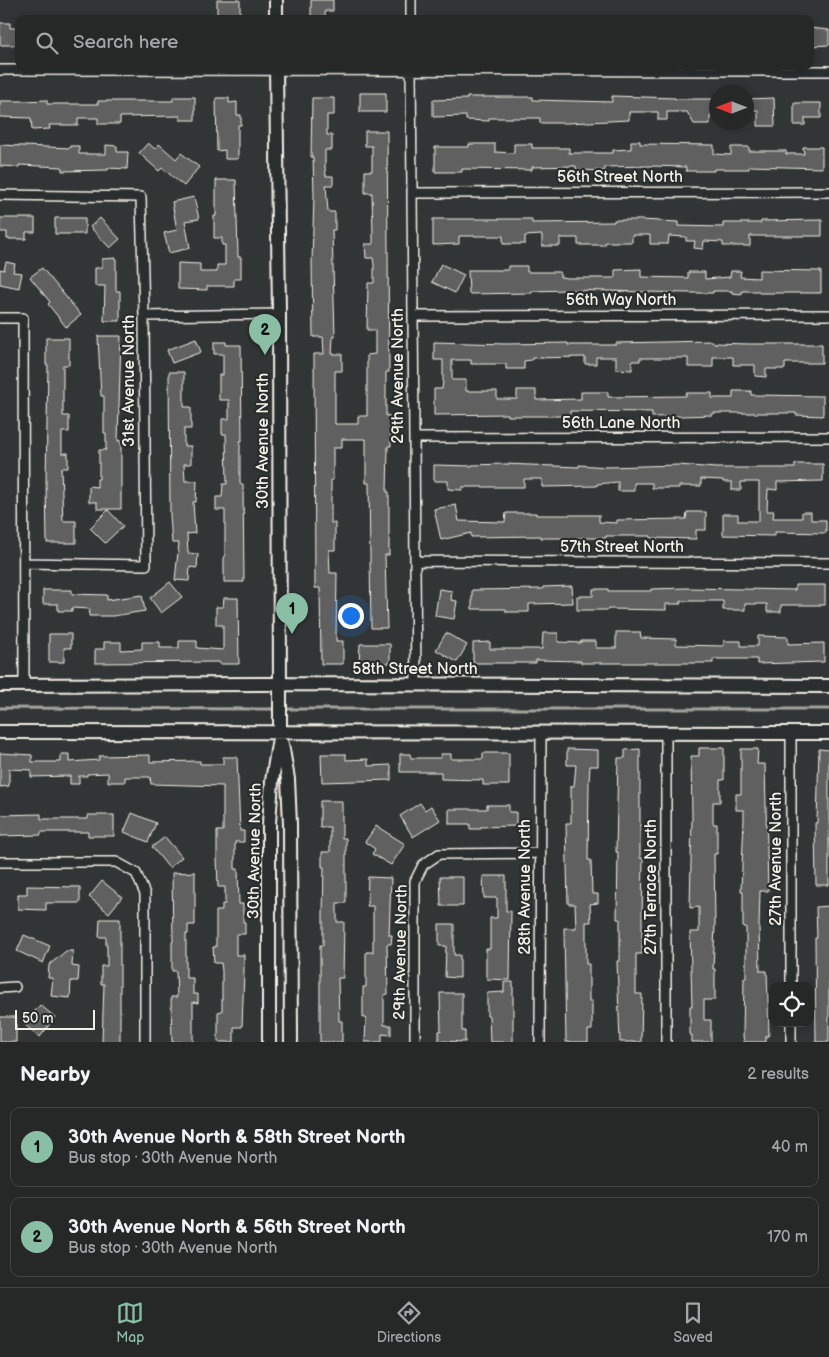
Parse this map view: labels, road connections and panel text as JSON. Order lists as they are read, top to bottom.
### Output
{
  "streets": {
    "street": [
      "56th Street North",
      "56th Way North",
      "29th Avenue North",
      "31st Avenue North",
      "56th Lane North",
      "30th Avenue North",
      "57th Street North",
      "58th Street North",
      "27th Avenue North",
      "28th Avenue North",
      "27th Terrace North"
    ]
  },
  "crossings": [
    ["56th Street North", "29th Avenue North"],
    ["56th Way North", "29th Avenue North"],
    ["29th Avenue North", "56th Lane North"],
    ["29th Avenue North", "57th Street North"],
    ["29th Avenue North", "58th Street North"],
    ["29th Avenue North", "28th Avenue North"],
    ["30th Avenue North", "58th Street North"]
  ],
  "scale_bar": "50 m",
  "north": "left",
  "page": {
    "search": "Search here",
    "pins": ["2", "1"],
    "scale": "50 m",
    "heading": ["Nearby", "2 results"],
    "list": [
      {
        "mark": "1",
        "name": "30th Avenue North & 58th Street North",
        "note": "Bus stop · 30th Avenue North",
        "value": "40 m"
      },
      {
        "mark": "2",
        "name": "30th Avenue North & 56th Street North",
        "note": "Bus stop · 30th Avenue North",
        "value": "170 m"
      }
    ],
    "nav": ["Map", "Directions", "Saved"]
  }
}
